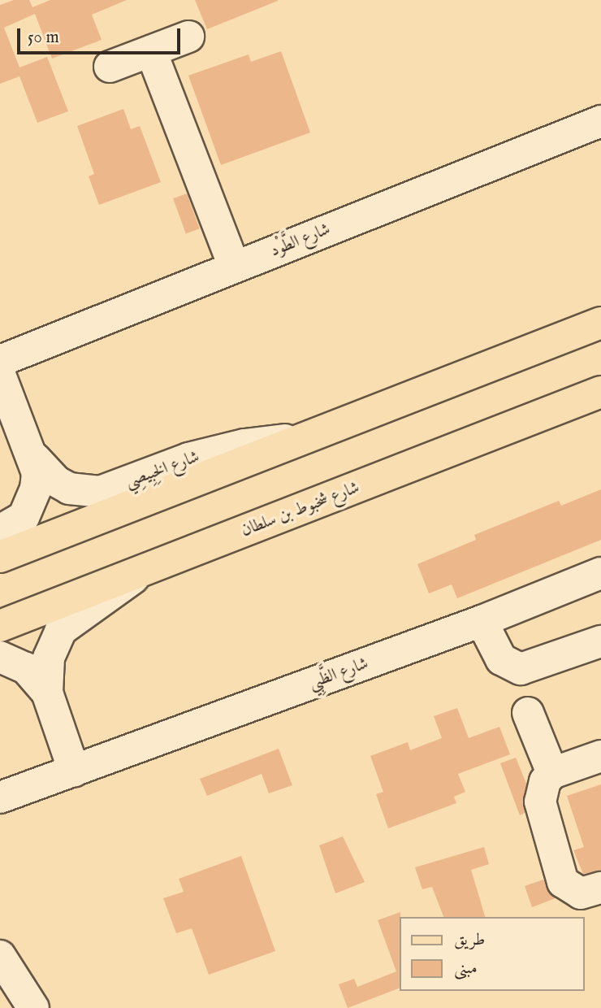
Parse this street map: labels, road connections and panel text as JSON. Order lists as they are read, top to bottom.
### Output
{
  "streets": {
    "main road": ["شارع شخبوط بن سلطان"],
    "street": ["شارع الطَّوْد", "شارع الخِبِيصِي", "شارع الظَّبِي"]
  },
  "legend": ["طريق", "مبنى"],
  "scale_bar": "50 m"
}
